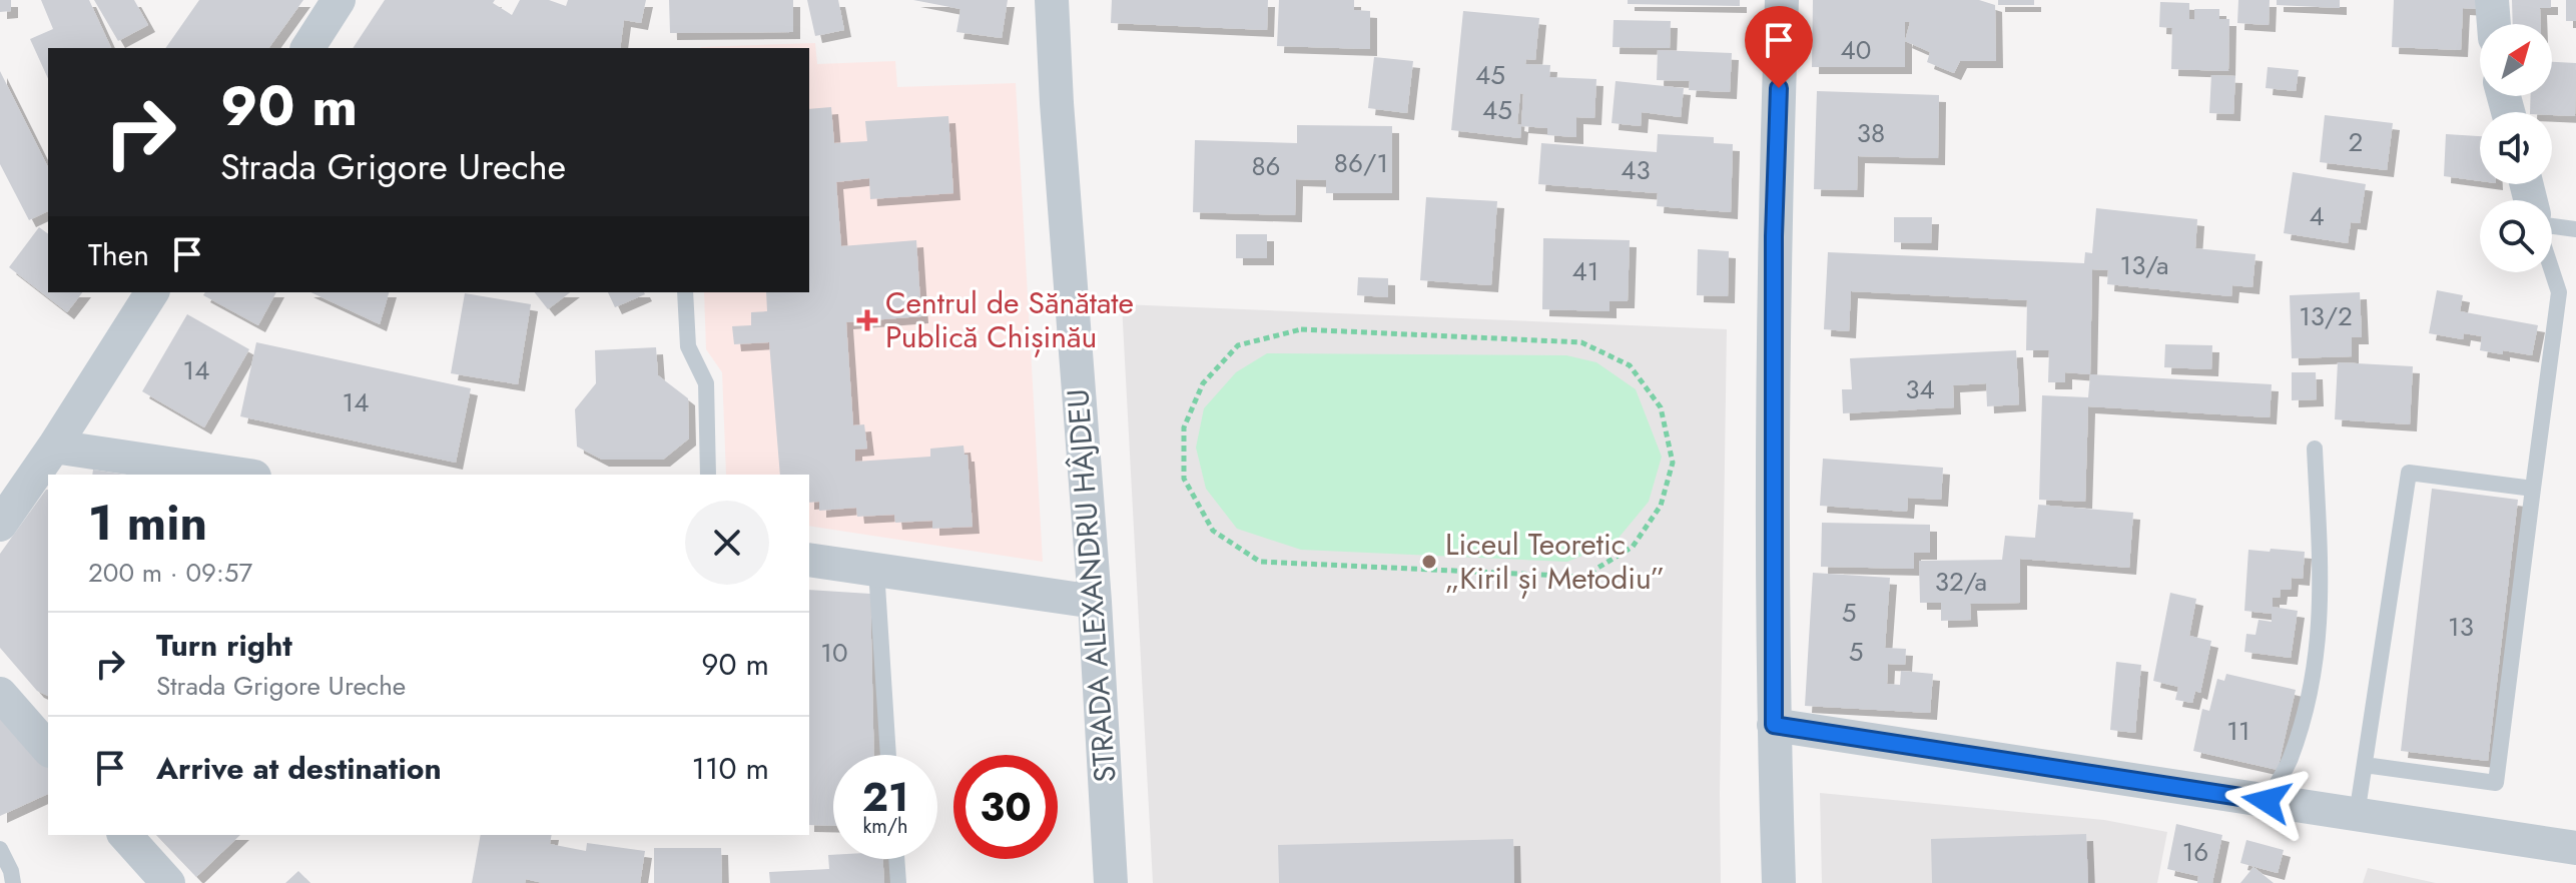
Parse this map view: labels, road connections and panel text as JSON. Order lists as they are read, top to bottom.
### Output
{
  "streets": {
    "street": ["STRADA ALEXANDRU HÂJDEU"]
  },
  "places": {
    "health": ["Centrul de Sănătate Publică Chișinău"],
    "other": ["Liceul Teoretic „Kiril și Metodiu”"]
  },
  "house_numbers": [
    "40",
    "45",
    "45",
    "38",
    "2",
    "86/1",
    "86",
    "43",
    "4",
    "13/a",
    "41",
    "13/2",
    "14",
    "34",
    "14",
    "32/a",
    "5",
    "13",
    "5",
    "10",
    "11",
    "16"
  ],
  "north": "top right",
  "page": {
    "turn": ["90 m", "Strada Grigore Ureche"],
    "then": "Then",
    "heading": ["1 min", "200 m · 09:57"],
    "list": [
      {
        "name": "Turn right",
        "note": "Strada Grigore Ureche",
        "value": "90 m"
      },
      {
        "name": "Arrive at destination",
        "value": "110 m"
      }
    ],
    "speed": "21 km/h",
    "limit": "30"
  }
}
